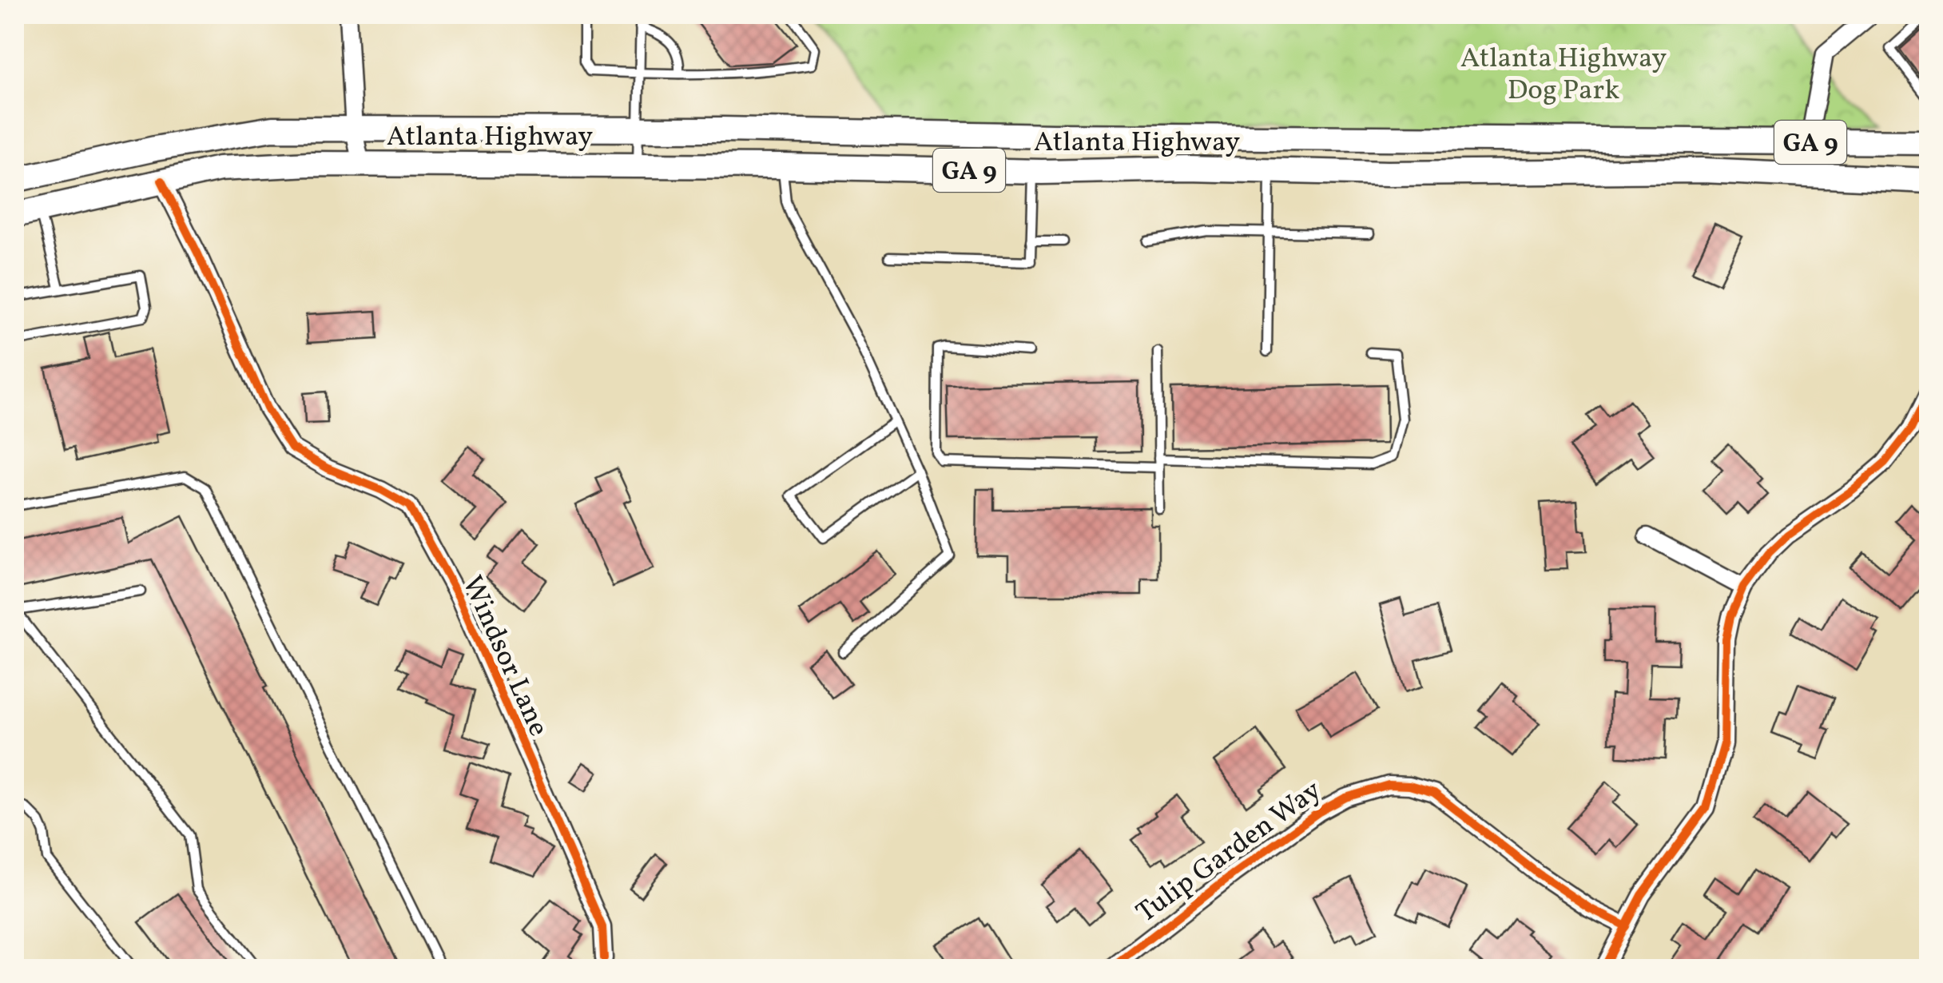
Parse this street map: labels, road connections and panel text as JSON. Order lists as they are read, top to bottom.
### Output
{
  "streets": {
    "main road": ["Atlanta Highway", "GA 9"],
    "street": ["Windsor Lane", "Tulip Garden Way"]
  },
  "crossings": [
    ["Atlanta Highway", "Windsor Lane"]
  ],
  "parks": ["Atlanta Highway Dog Park"]
}
